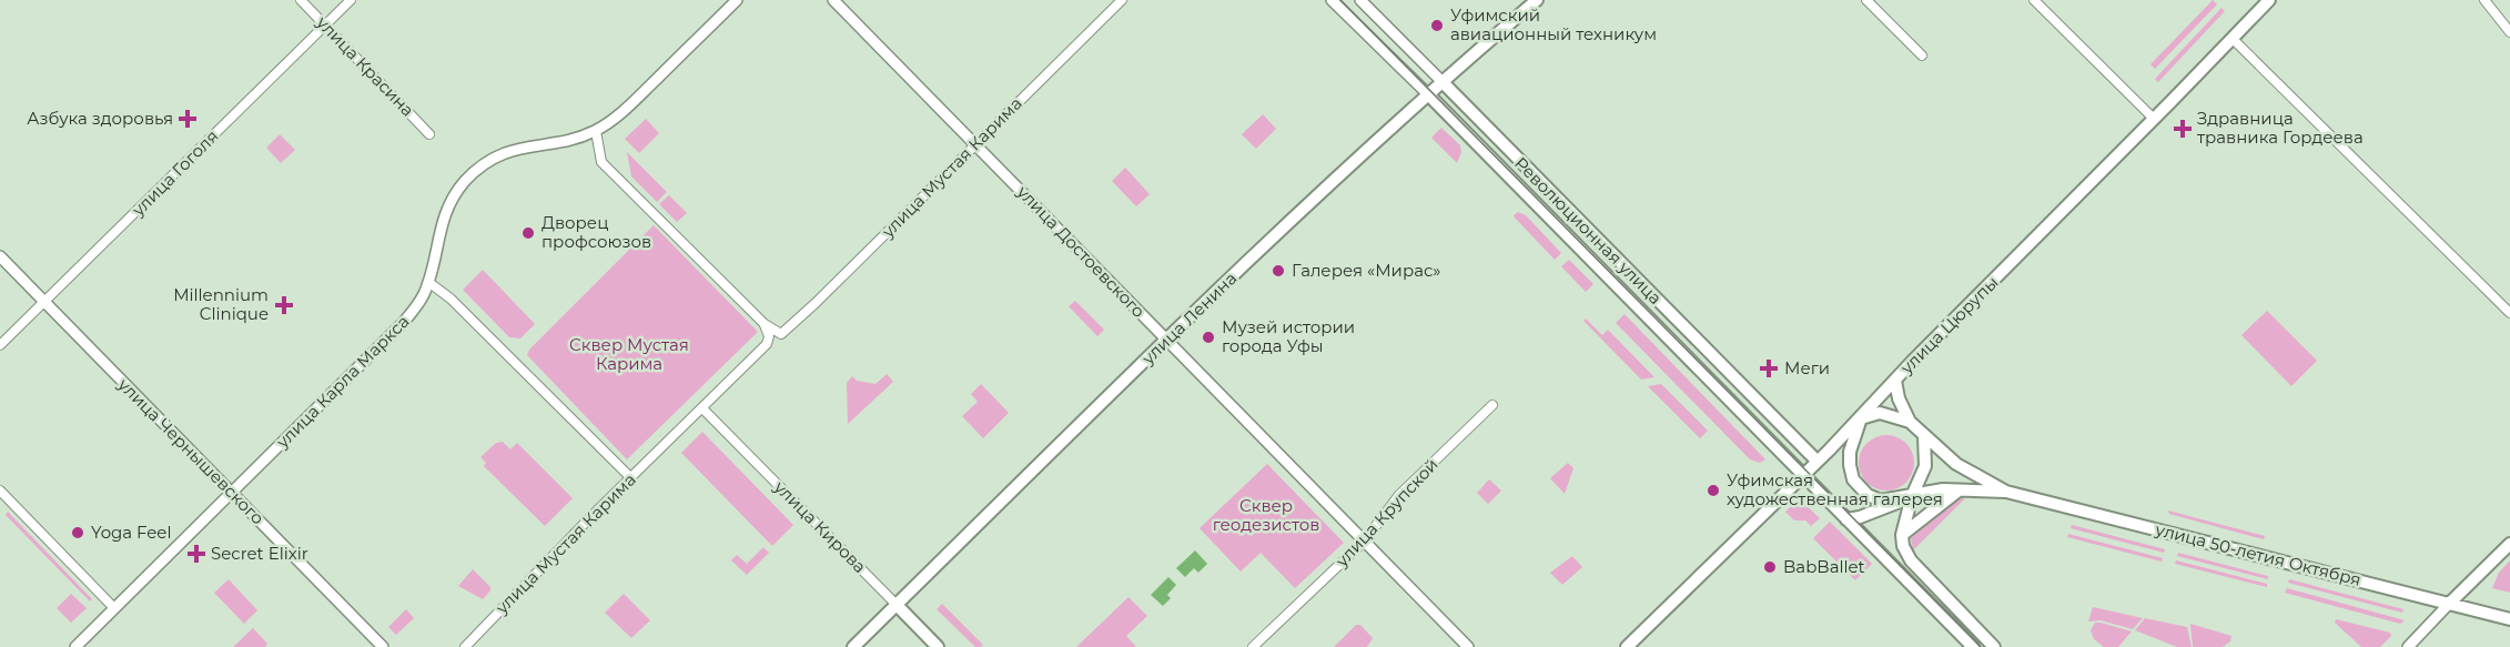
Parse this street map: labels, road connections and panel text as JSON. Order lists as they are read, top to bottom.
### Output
{
  "streets": {
    "main road": [
      "Революционная улица",
      "улица Ленина",
      "улица Цюрупы",
      "улица Кирова",
      "улица 50-летия Октября"
    ],
    "street": [
      "улица Красина",
      "улица Мустая Карима",
      "улица Гоголя",
      "улица Достоевского",
      "улица Карла Маркса",
      "улица Чернышевского",
      "улица Крупской"
    ]
  },
  "crossings": [
    ["улица Красина", "улица Гоголя"],
    ["улица Мустая Карима", "улица Достоевского"],
    ["улица Мустая Карима", "улица Кирова"],
    ["улица Гоголя", "улица Чернышевского"],
    ["Революционная улица", "улица Ленина"],
    ["Революционная улица", "улица Цюрупы"],
    ["улица Достоевского", "улица Ленина"],
    ["улица Достоевского", "улица Крупской"],
    ["улица Ленина", "улица Кирова"],
    ["улица Цюрупы", "улица 50-летия Октября"],
    ["улица Карла Маркса", "улица Чернышевского"]
  ],
  "parks": ["Сквер Мустая Карима", "Сквер геодезистов"],
  "places": {
    "other": [
      "Уфимский авиационный техникум",
      "Дворец профсоюзов",
      "Галерея «Мирас»",
      "Музей истории города Уфы",
      "Уфимская художественная галерея",
      "Yoga Feel",
      "BabBallet"
    ],
    "health": [
      "Азбука здоровья",
      "Здравница травника Гордеева",
      "Millennium Clinique",
      "Меги",
      "Secret Elixir"
    ]
  }
}
